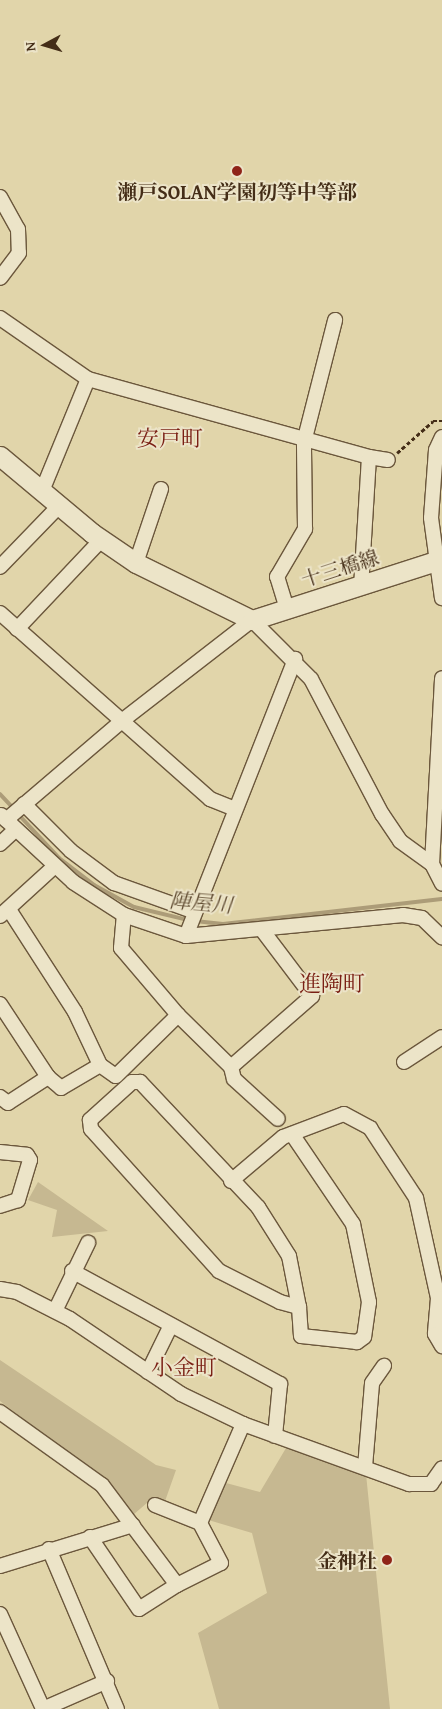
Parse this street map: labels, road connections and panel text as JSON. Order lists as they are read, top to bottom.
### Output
{
  "streets": {
    "street": ["十三橋線"]
  },
  "districts": ["安戸町", "進陶町", "小金町"],
  "water": ["陣屋川"],
  "places": ["瀬戸SOLAN学園初等中等部", "金神社"],
  "north": "left"
}
